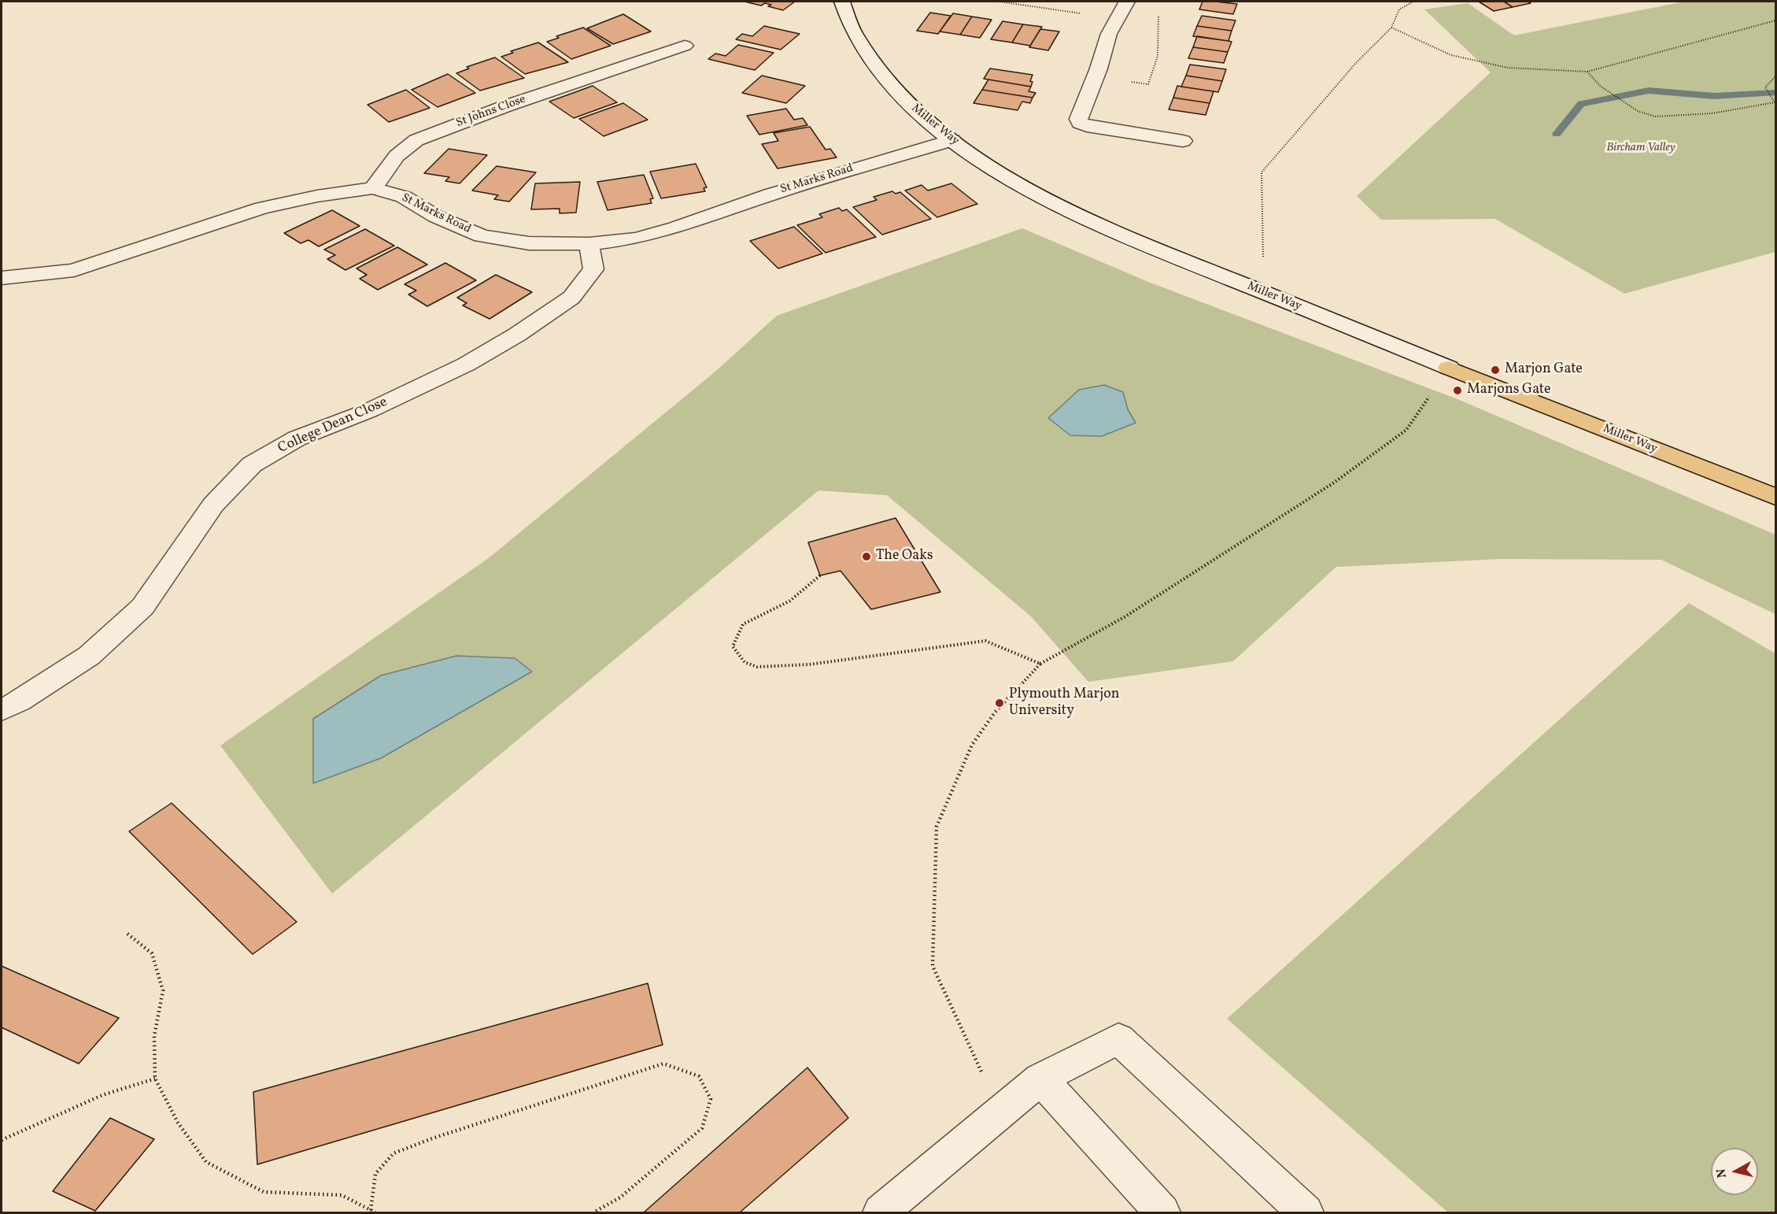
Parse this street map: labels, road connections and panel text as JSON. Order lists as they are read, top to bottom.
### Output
{
  "streets": {
    "main road": ["Miller Way"],
    "street": ["St Johns Close", "St Marks Road", "College Dean Close"]
  },
  "crossings": [
    ["St Johns Close", "St Marks Road"],
    ["Miller Way", "St Marks Road"],
    ["St Marks Road", "College Dean Close"]
  ],
  "parks": ["Bircham Valley"],
  "places": [
    "Marjon Gate",
    "Marjons Gate",
    "The Oaks",
    "Plymouth Marjon University"
  ],
  "north": "left"
}
